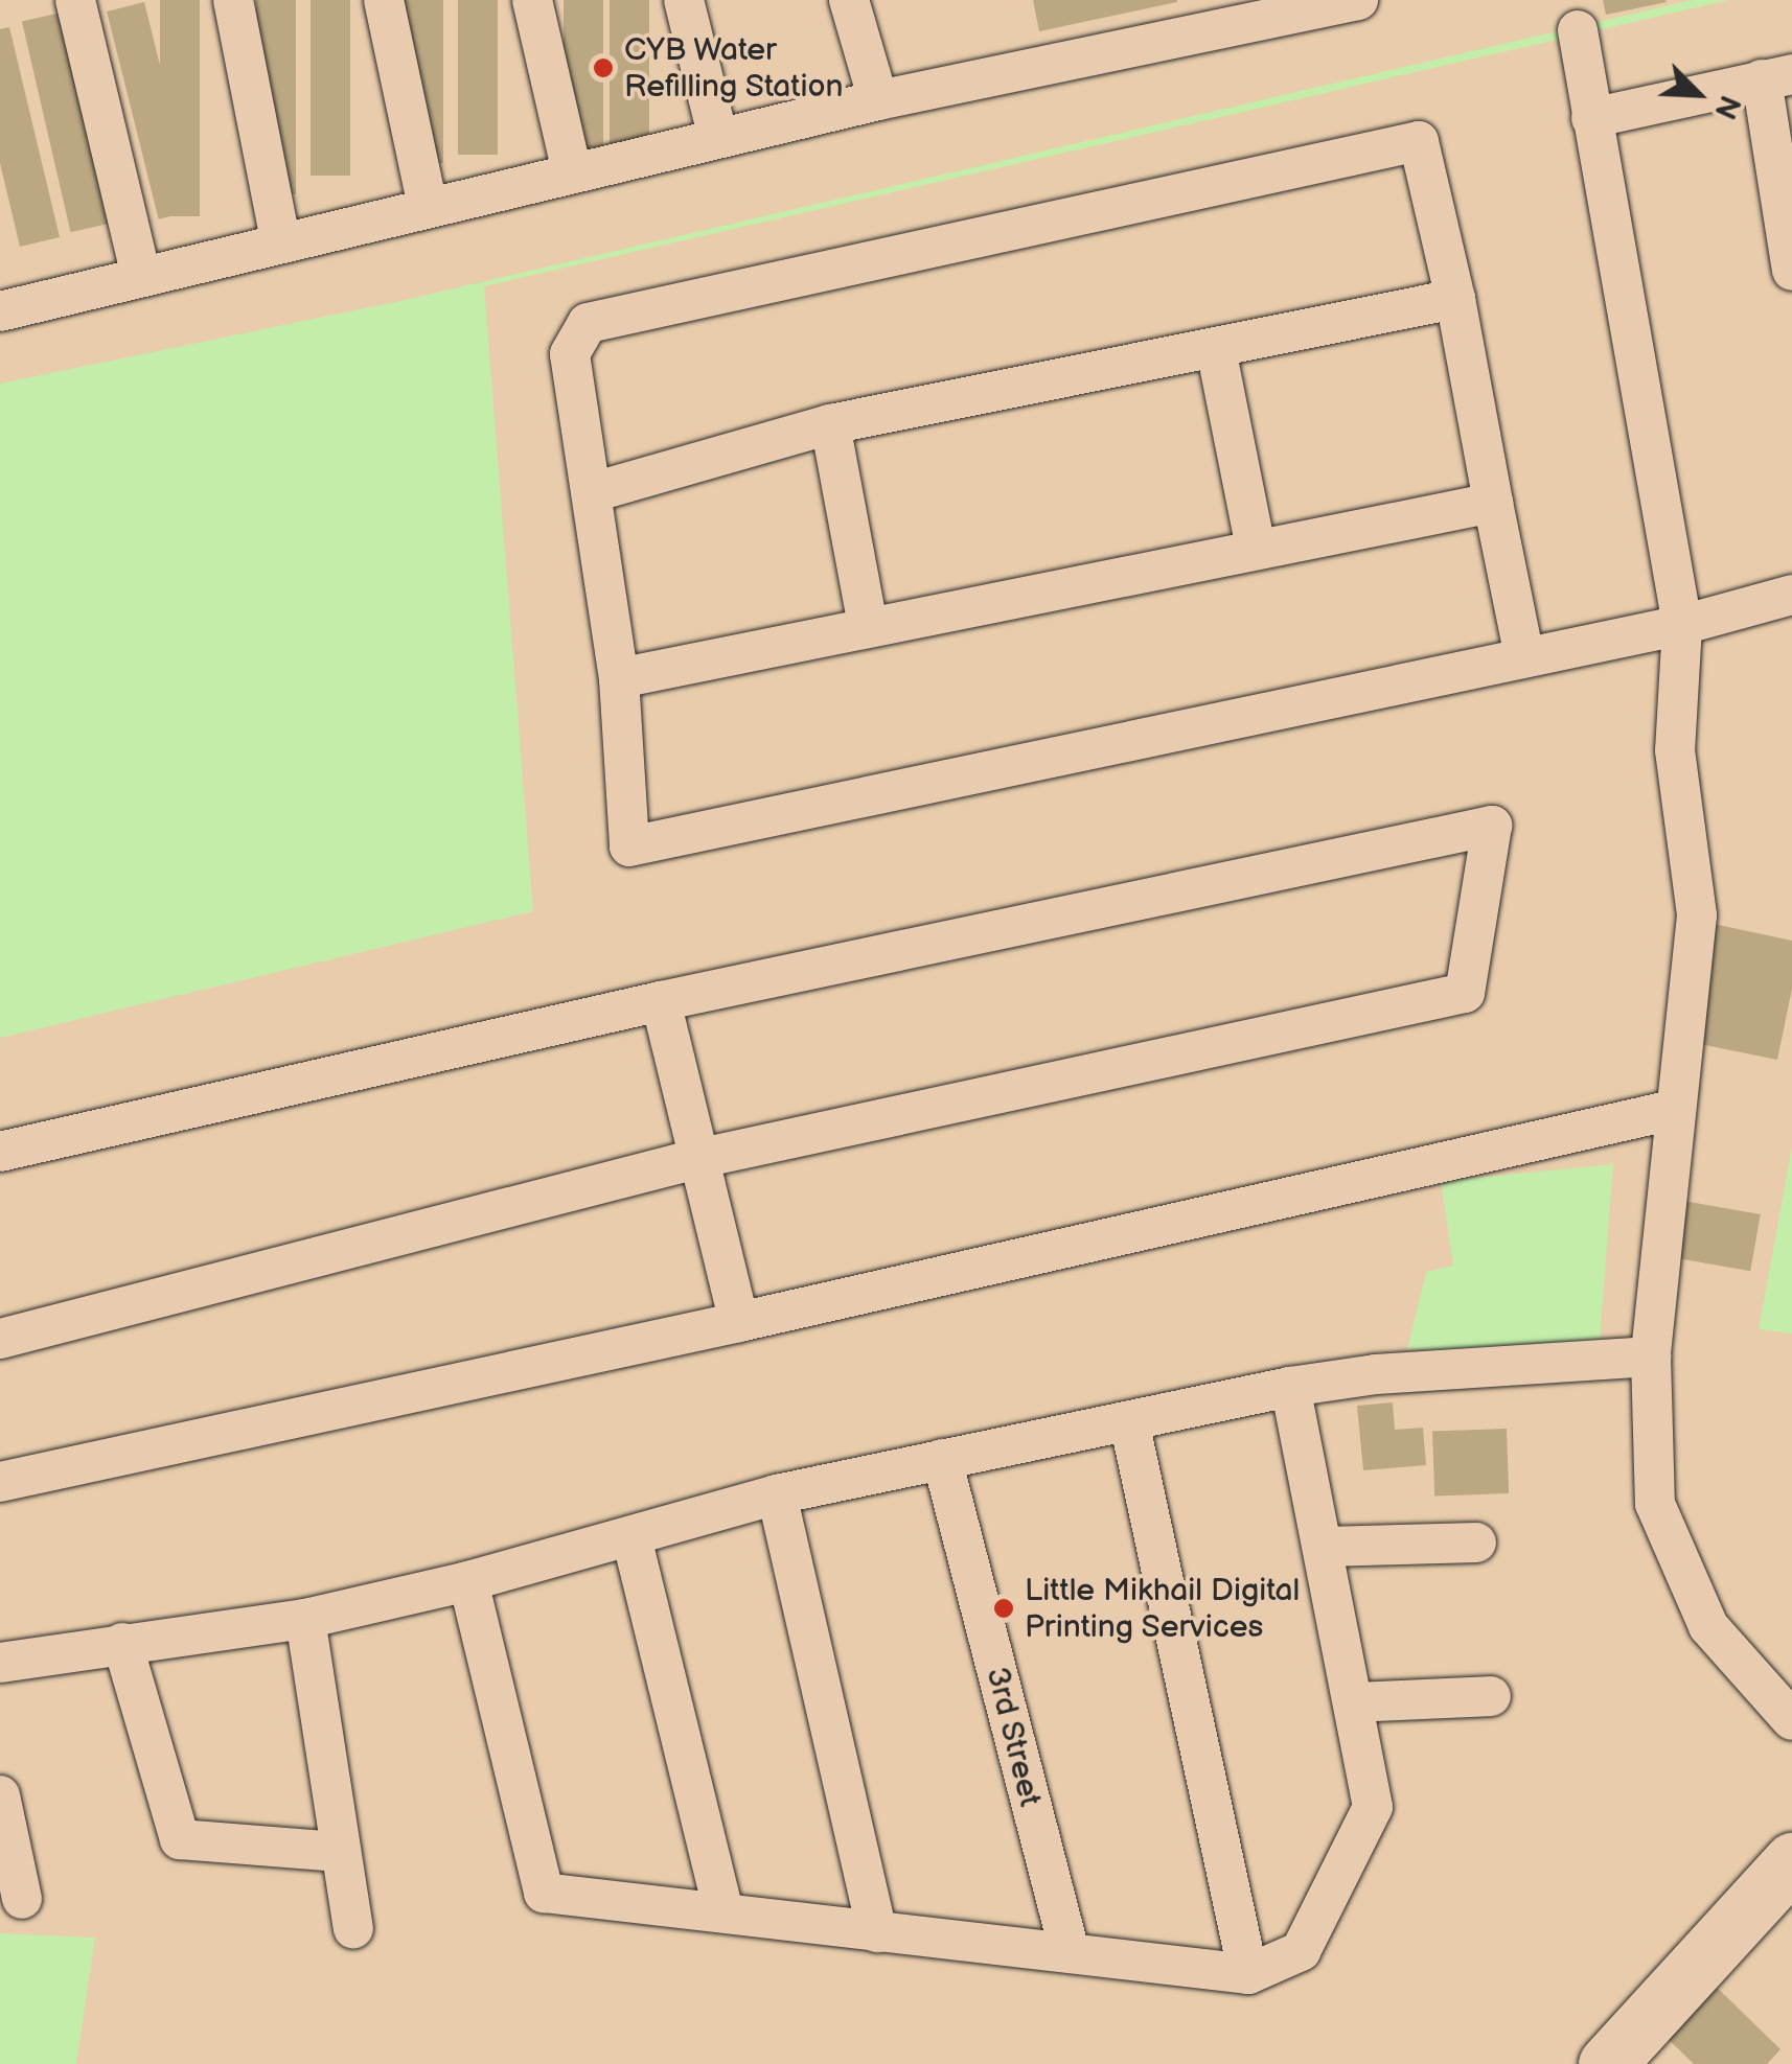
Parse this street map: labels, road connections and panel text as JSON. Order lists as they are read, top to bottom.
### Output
{
  "streets": {
    "street": ["3rd Street"]
  },
  "places": ["CYB Water Refilling Station", "Little Mikhail Digital Printing Services"],
  "north": "bottom right"
}
